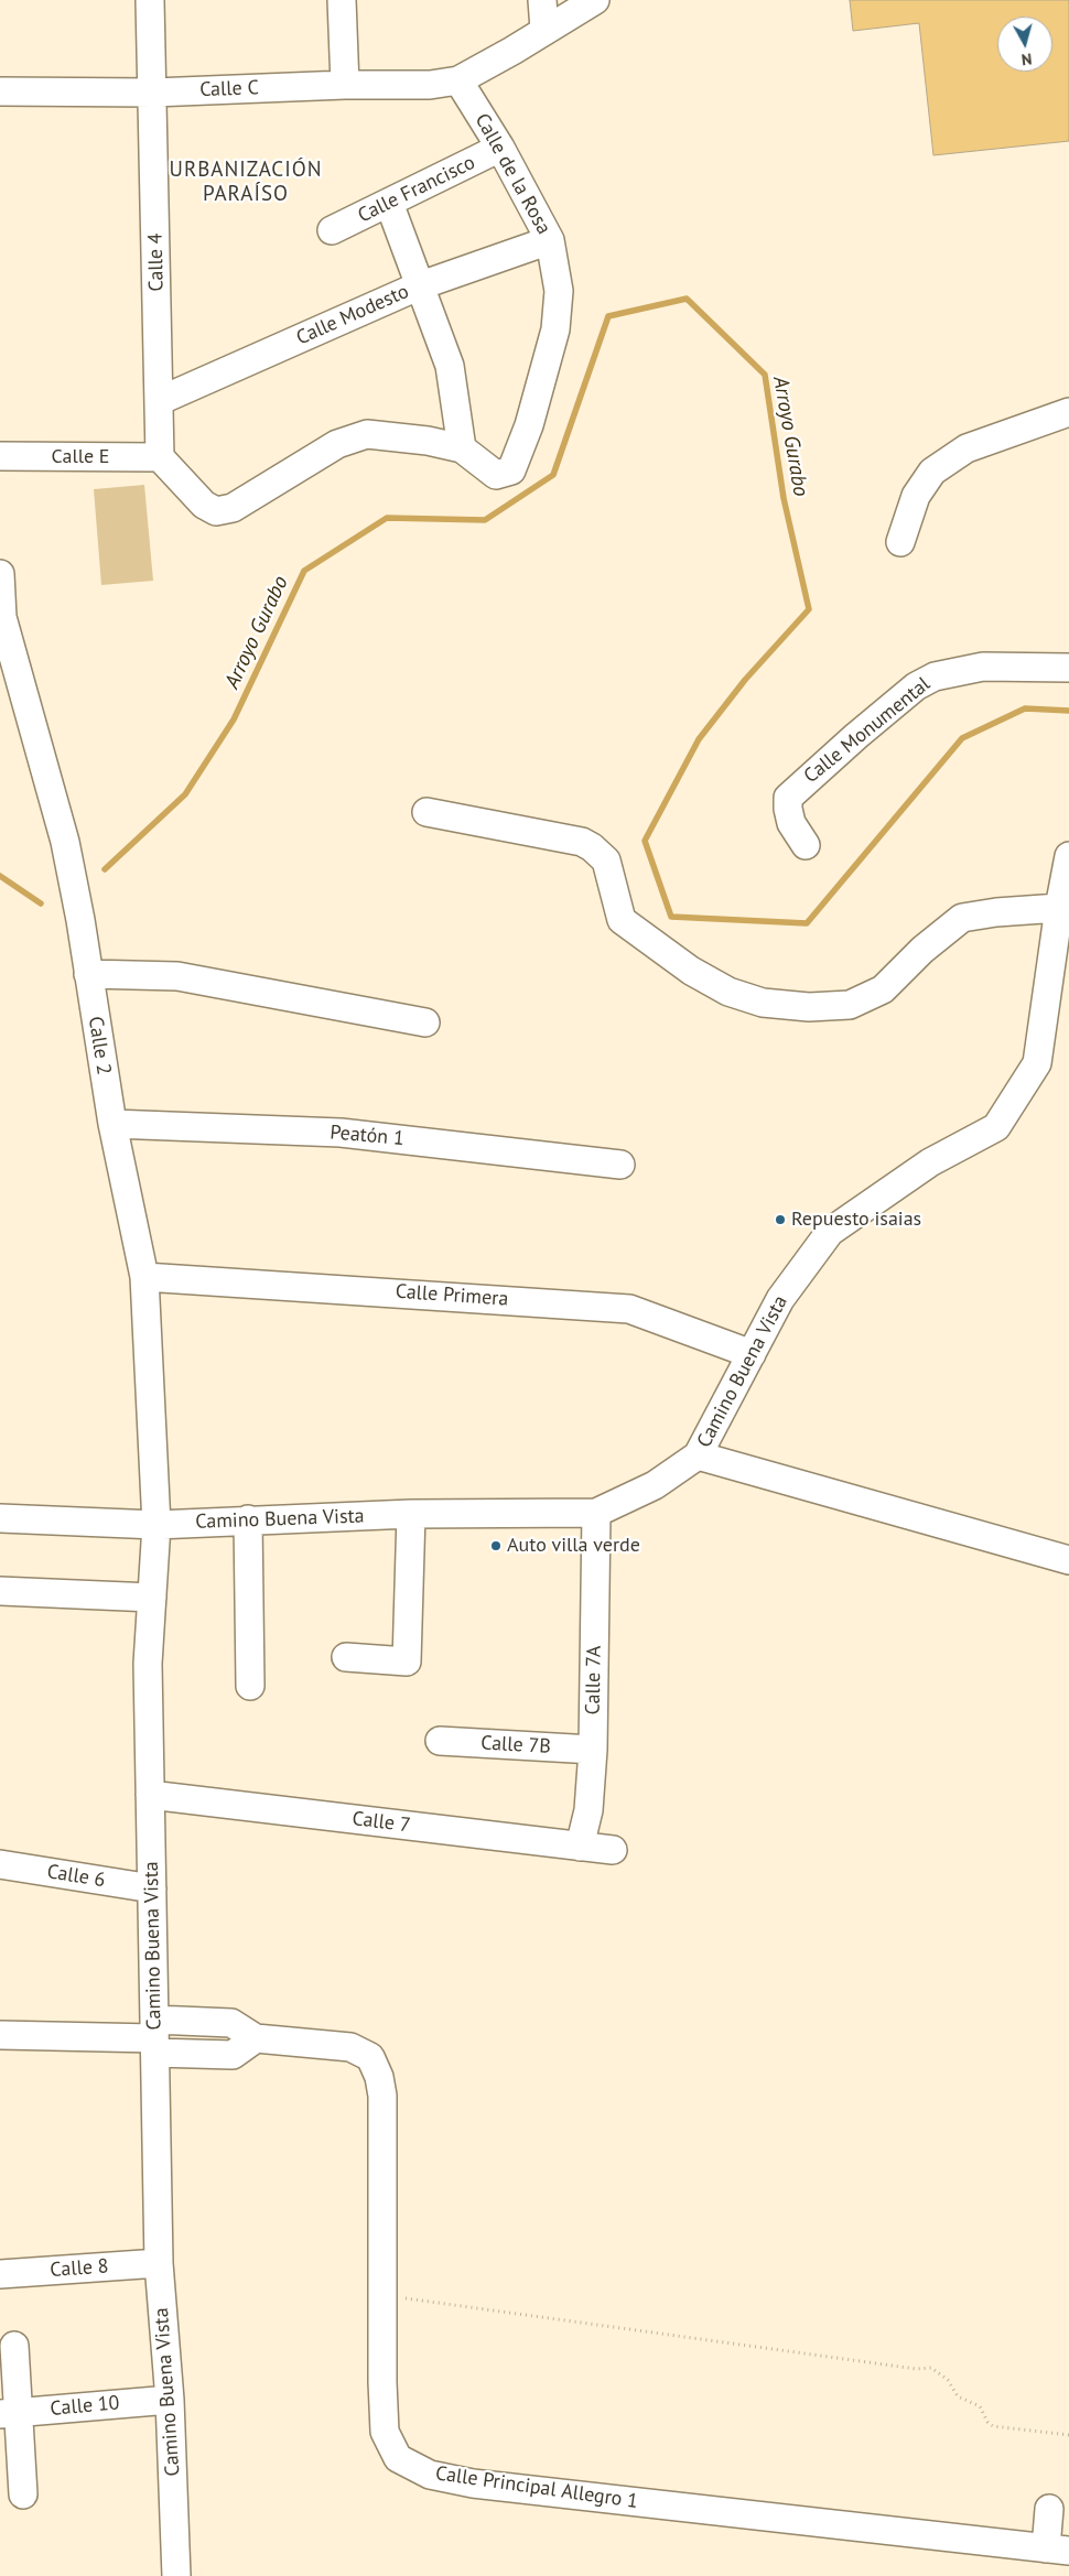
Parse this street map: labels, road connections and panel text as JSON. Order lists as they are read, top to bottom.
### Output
{
  "streets": {
    "street": [
      "Calle C",
      "Calle de la Rosa",
      "Calle Francisco",
      "Calle 4",
      "Calle Modesto",
      "Calle E",
      "Calle Monumental",
      "Calle 2",
      "Peatón 1",
      "Calle Primera",
      "Camino Buena Vista",
      "Calle 7A",
      "Calle 7B",
      "Calle 7",
      "Calle 6",
      "Calle 8",
      "Calle 10",
      "Calle Principal Allegro 1"
    ]
  },
  "crossings": [
    ["Calle C", "Calle de la Rosa"],
    ["Calle C", "Calle 4"],
    ["Calle de la Rosa", "Calle Francisco"],
    ["Calle de la Rosa", "Calle Modesto"],
    ["Calle 4", "Calle Modesto"],
    ["Calle 4", "Calle E"],
    ["Calle 2", "Peatón 1"],
    ["Calle 2", "Calle Primera"],
    ["Calle 2", "Camino Buena Vista"],
    ["Calle Primera", "Camino Buena Vista"],
    ["Camino Buena Vista", "Calle 7A"],
    ["Camino Buena Vista", "Calle 7"],
    ["Camino Buena Vista", "Calle 6"],
    ["Camino Buena Vista", "Calle 8"],
    ["Camino Buena Vista", "Calle 10"],
    ["Camino Buena Vista", "Calle Principal Allegro 1"],
    ["Calle 7A", "Calle 7B"],
    ["Calle 7A", "Calle 7"]
  ],
  "districts": ["URBANIZACIÓN PARAÍSO"],
  "water": ["Arroyo Gurabo"],
  "places": ["Repuesto isaias", "Auto villa verde"],
  "north": "bottom"
}
